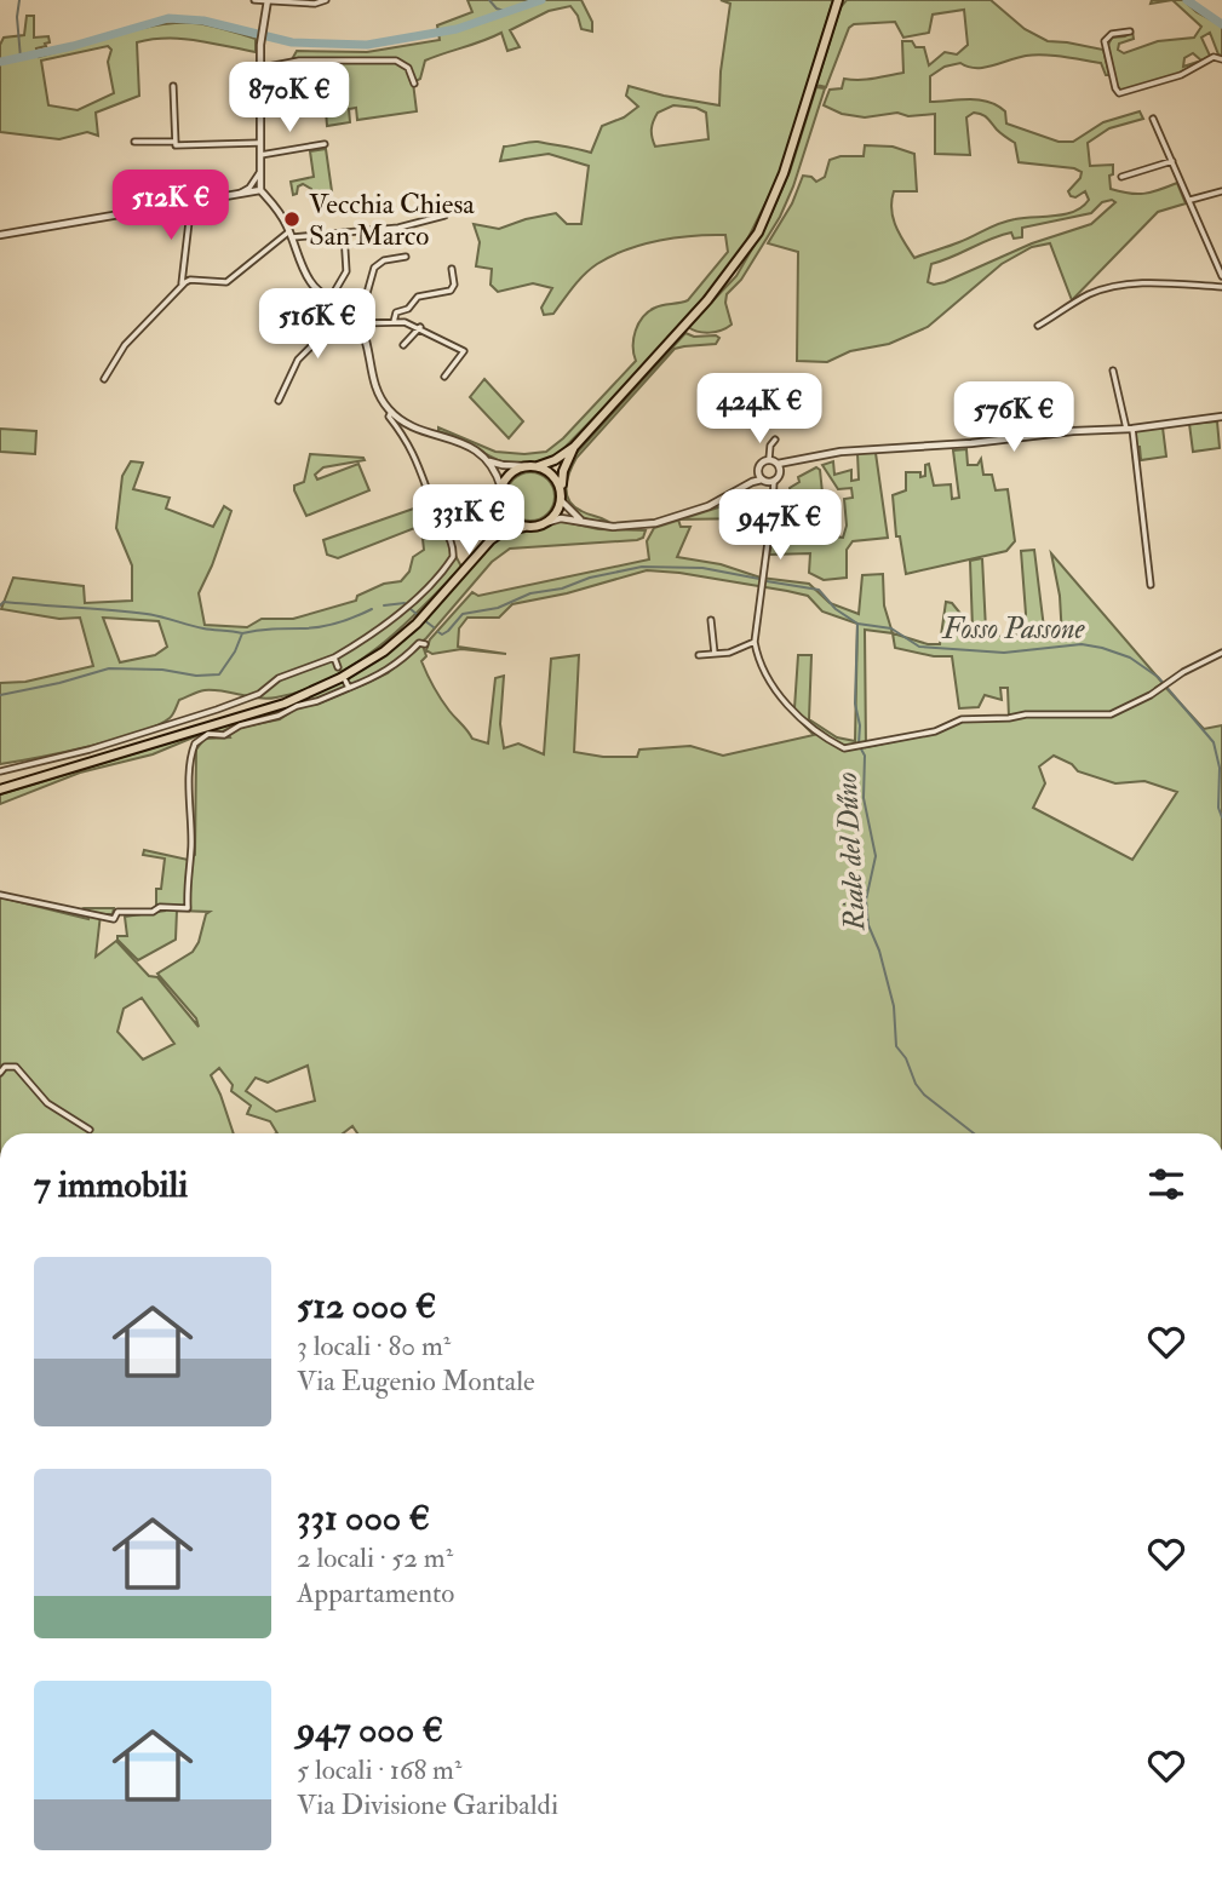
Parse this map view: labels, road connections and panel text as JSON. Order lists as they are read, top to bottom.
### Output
{
  "water": ["Fosso Passone", "Riale del Dűno"],
  "places": ["Vecchia Chiesa San Marco"],
  "page": {
    "price": [
      "870K €",
      "512K €",
      "516K €",
      "424K €",
      "576K €",
      "331K €",
      "947K €"
    ],
    "heading": "7 immobili",
    "list": [
      {
        "name": "512 000 €",
        "note": "3 locali · 80 m² · Via Eugenio Montale"
      },
      {
        "name": "331 000 €",
        "note": "2 locali · 52 m² · Appartamento"
      },
      {
        "name": "947 000 €",
        "note": "5 locali · 168 m² · Via Divisione Garibaldi"
      }
    ]
  }
}
